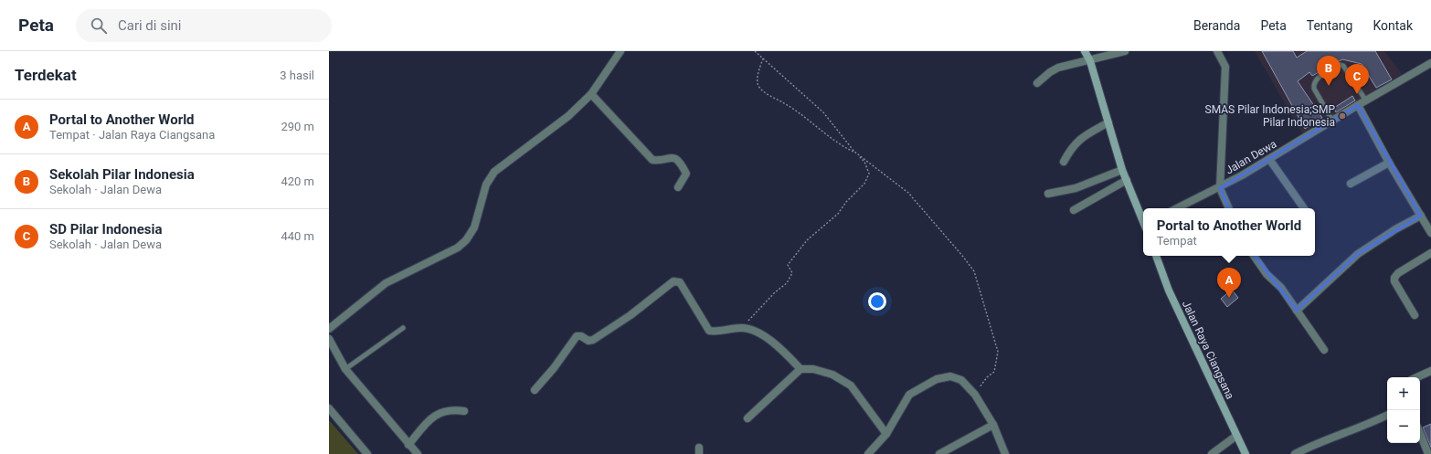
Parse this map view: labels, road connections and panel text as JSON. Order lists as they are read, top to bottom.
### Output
{
  "streets": {
    "main road": ["Jalan Raya Ciangsana"],
    "street": ["Jalan Dewa"]
  },
  "places": ["SMAS Pilar Indonesia;SMP Pilar Indonesia"],
  "page": {
    "header": "Peta",
    "search": "Cari di sini",
    "nav": [
      "Beranda",
      "Peta",
      "Tentang",
      "Kontak"
    ],
    "heading": ["Terdekat", "3 hasil"],
    "pins": ["B", "C", "A"],
    "list": [
      {
        "mark": "A",
        "name": "Portal to Another World",
        "note": "Tempat · Jalan Raya Ciangsana",
        "value": "290 m"
      },
      {
        "mark": "B",
        "name": "Sekolah Pilar Indonesia",
        "note": "Sekolah · Jalan Dewa",
        "value": "420 m"
      },
      {
        "mark": "C",
        "name": "SD Pilar Indonesia",
        "note": "Sekolah · Jalan Dewa",
        "value": "440 m"
      }
    ],
    "popup": ["Portal to Another World", "Tempat"],
    "map_buttons": ["+", "−"]
  }
}
